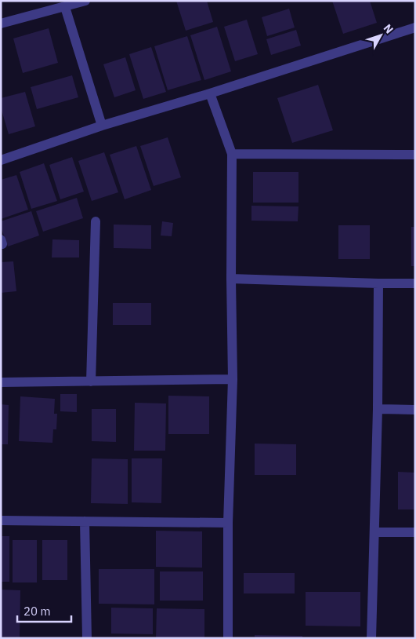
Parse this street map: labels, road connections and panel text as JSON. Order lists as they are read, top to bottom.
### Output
{
  "scale_bar": "20 m",
  "north": "top right"
}
